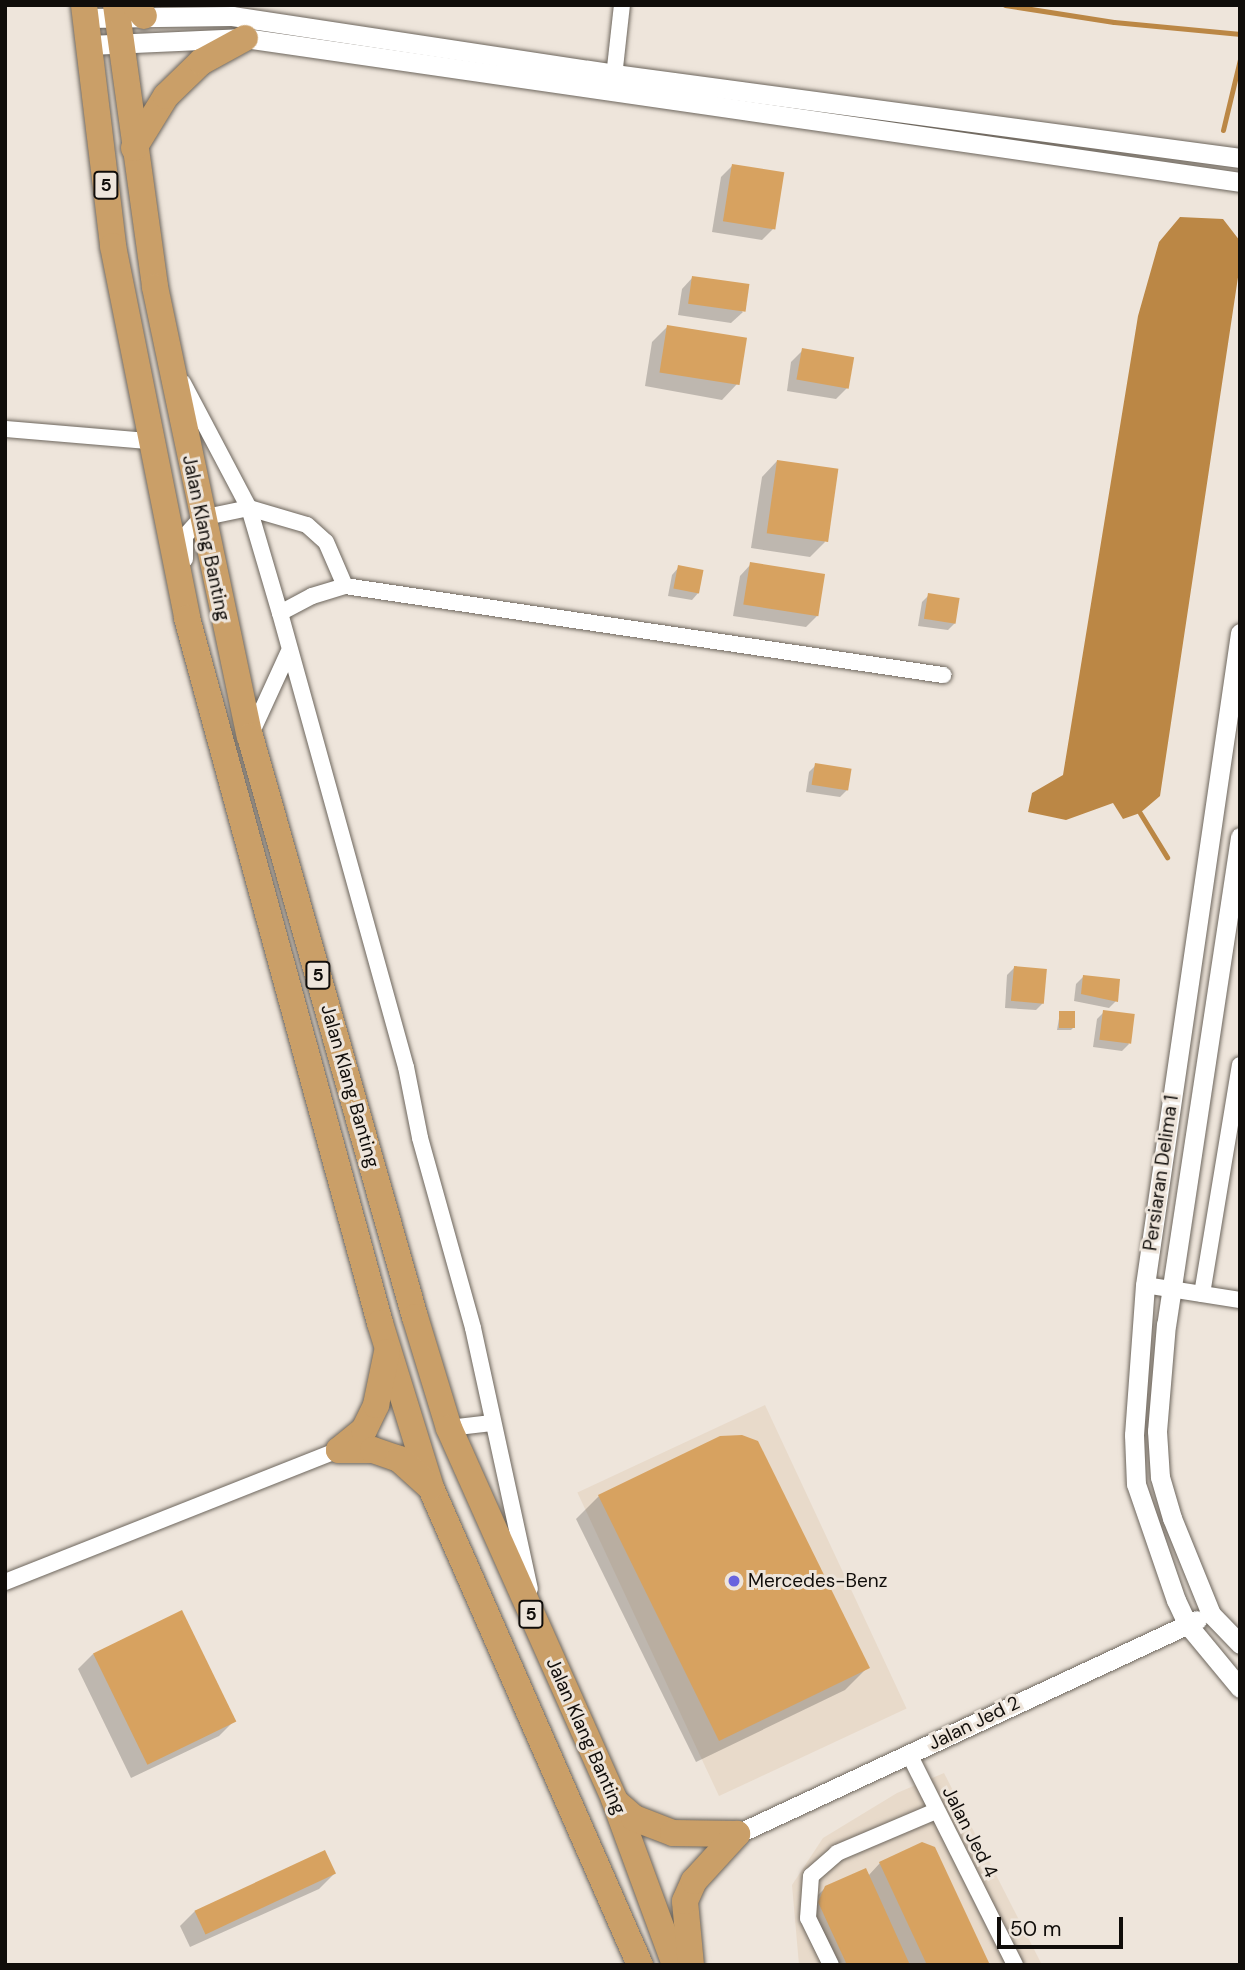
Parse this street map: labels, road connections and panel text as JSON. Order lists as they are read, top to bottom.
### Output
{
  "streets": {
    "highway": ["5", "Jalan Klang Banting"],
    "street": ["Persiaran Delima 1", "Jalan Jed 2", "Jalan Jed 4"]
  },
  "crossings": [
    ["Persiaran Delima 1", "Jalan Jed 2"],
    ["Jalan Jed 2", "Jalan Jed 4"]
  ],
  "places": ["Mercedes-Benz"],
  "scale_bar": "50 m"
}
